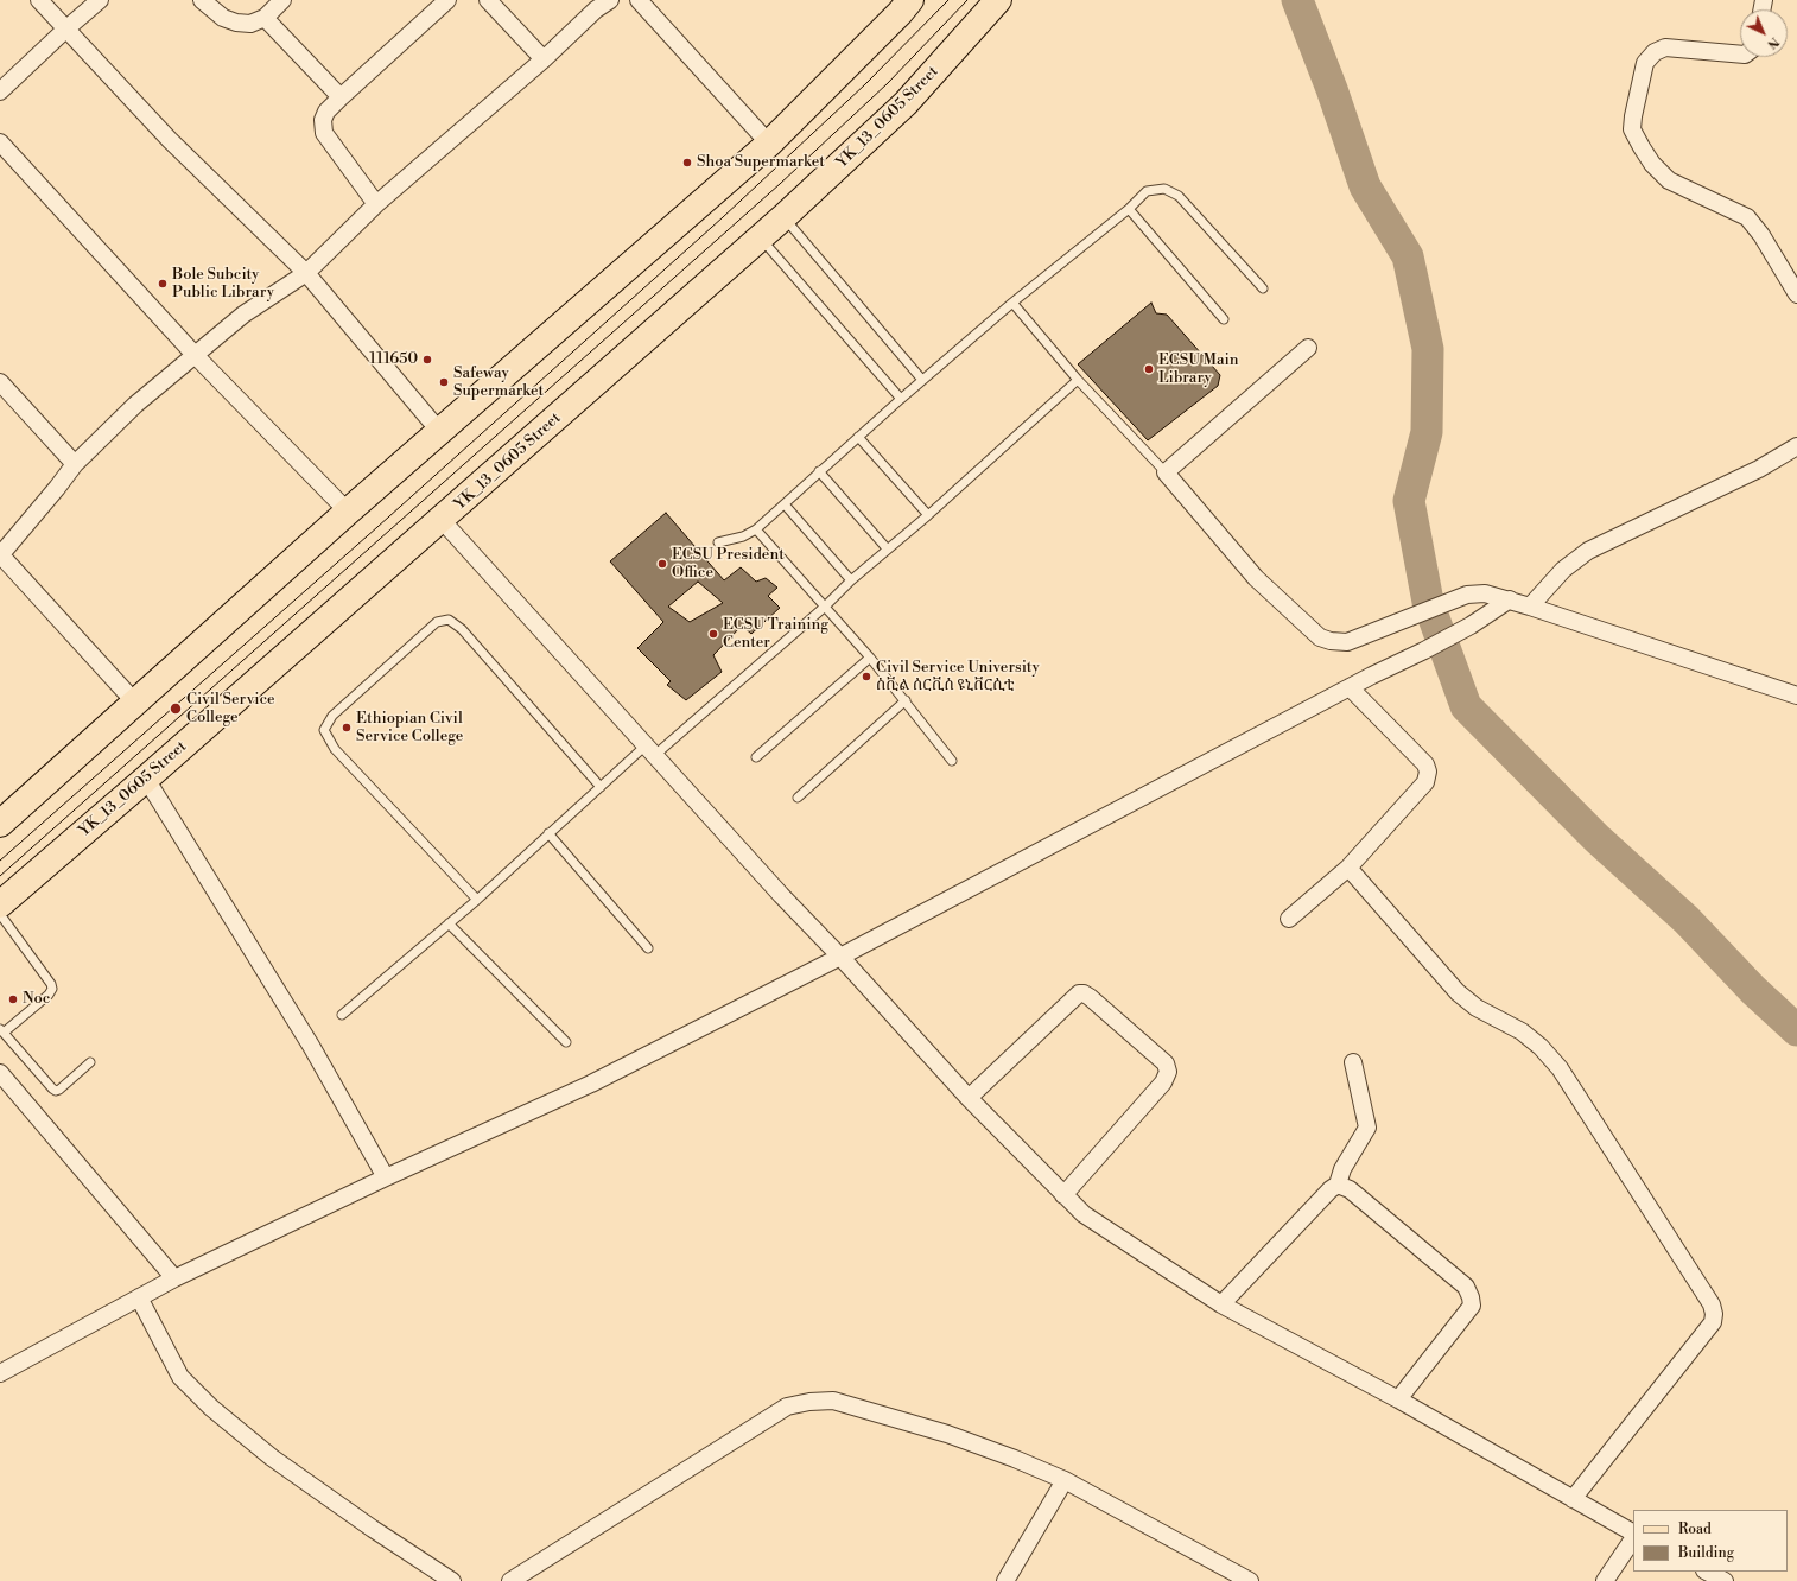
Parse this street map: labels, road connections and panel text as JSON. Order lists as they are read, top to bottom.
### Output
{
  "streets": {
    "main road": ["YK_13_0605 Street"]
  },
  "places": [
    "Shoa Supermarket",
    "Bole Subcity Public Library",
    "111650",
    "ECSU Main Library",
    "Safeway Supermarket",
    "ECSU President Office",
    "ECSU Training Center",
    "Civil Service University ስቪል ሰርቪስ ዩኒቨርሲቲ",
    "Civil Service College",
    "Ethiopian Civil Service College",
    "Noc"
  ],
  "legend": ["Road", "Building"],
  "north": "bottom right"
}
